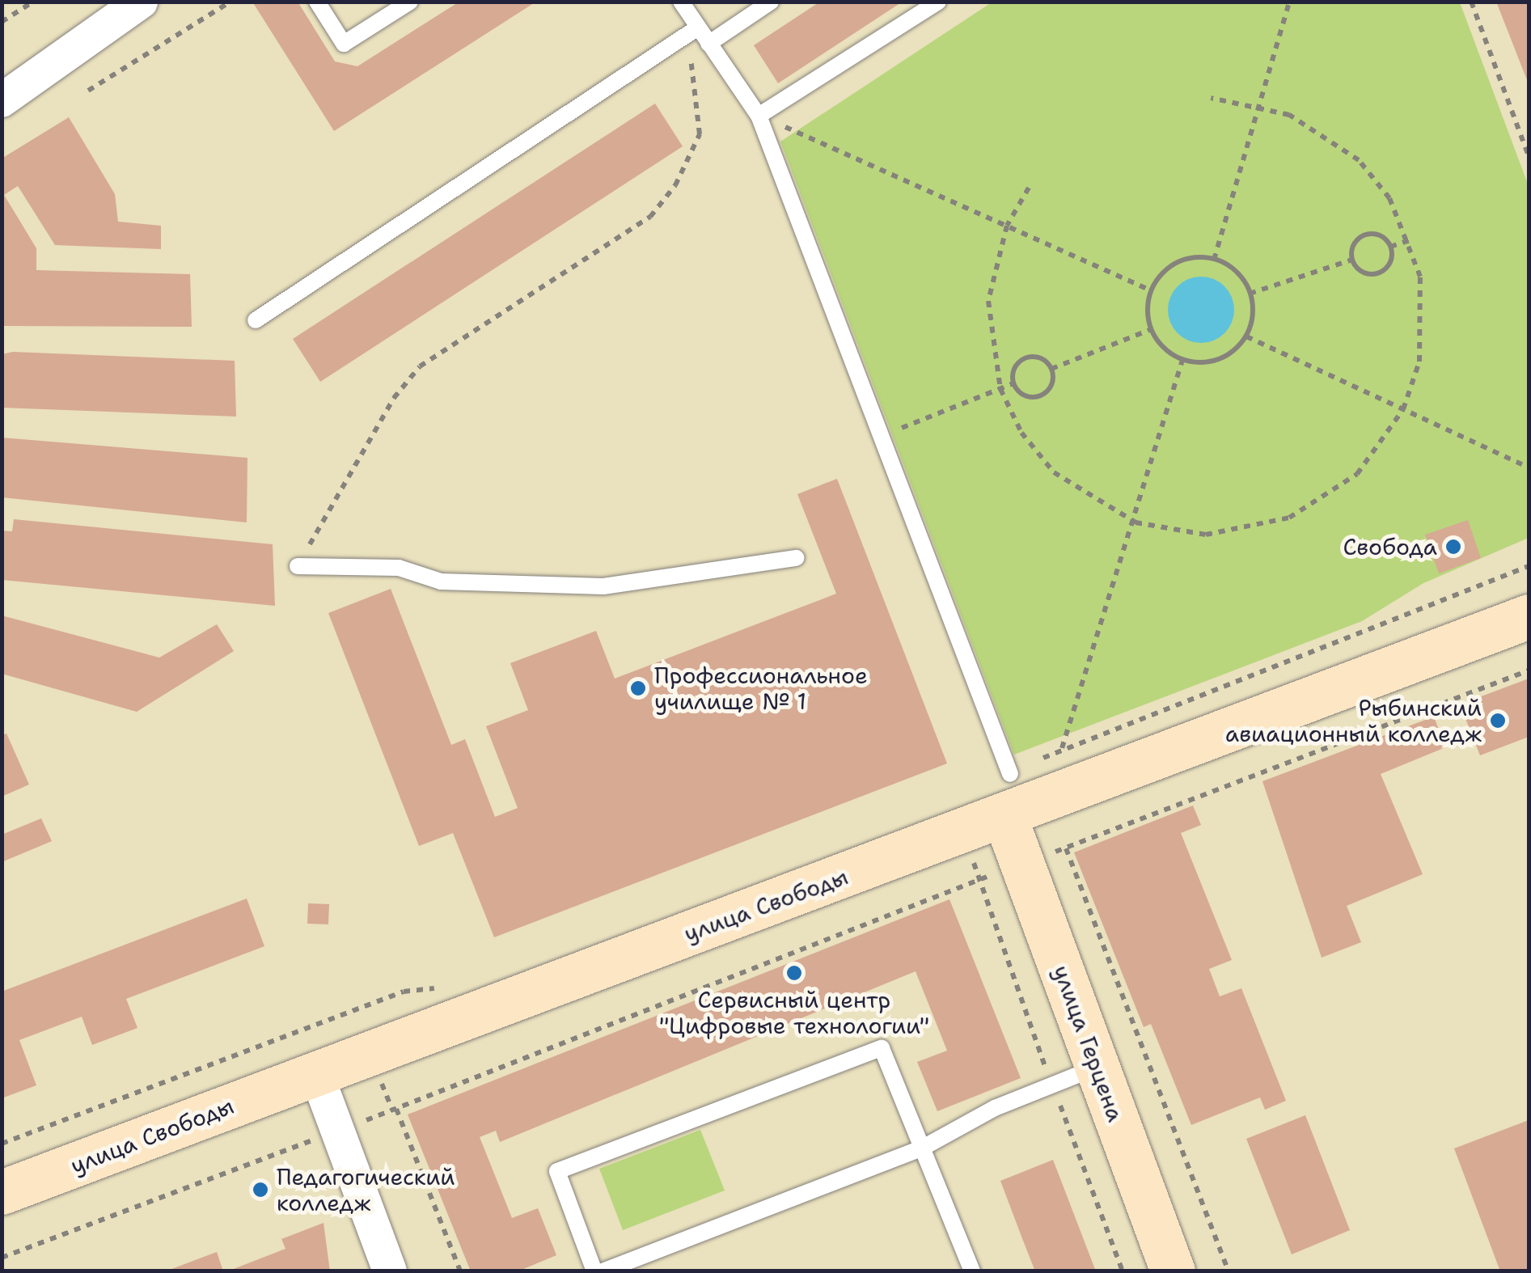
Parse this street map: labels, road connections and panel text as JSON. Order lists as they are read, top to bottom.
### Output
{
  "streets": {
    "main road": ["улица Свободы", "улица Герцена"]
  },
  "crossings": [
    ["улица Свободы", "улица Герцена"]
  ],
  "places": [
    "Свобода",
    "Профессиональное училище № 1",
    "Рыбинский авиационный колледж",
    "Сервисный центр \"Цифровые технологии\"",
    "Педагогический колледж"
  ]
}
